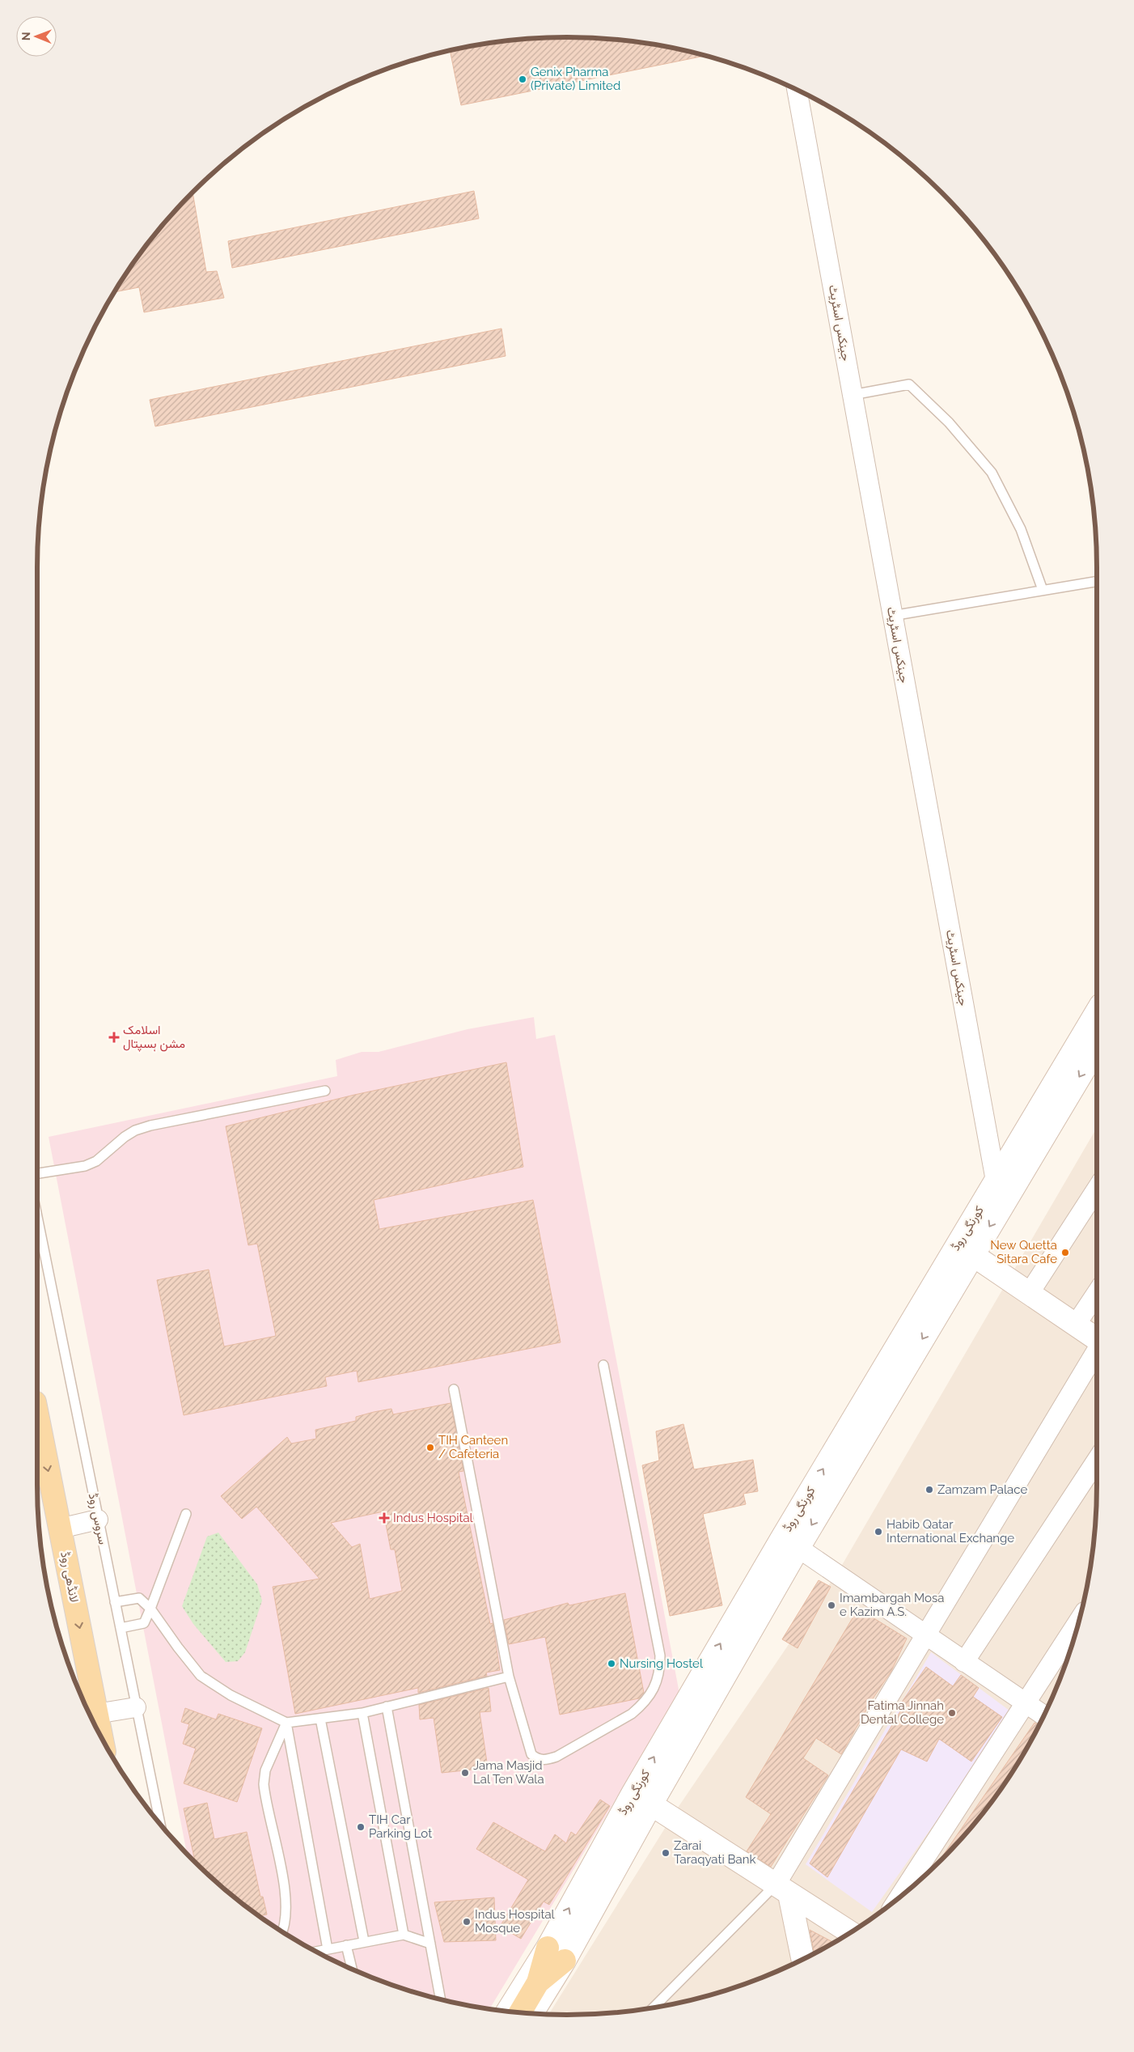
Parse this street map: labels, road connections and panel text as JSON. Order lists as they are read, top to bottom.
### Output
{
  "streets": {
    "main road": ["کورنگی روڈ", "لانڈھی روڈ"],
    "street": ["جینکس اسٹریٹ"],
    "lane": ["سروس روڈ"]
  },
  "crossings": [
    ["جینکس اسٹریٹ", "کورنگی روڈ"]
  ],
  "one_way": ["لانڈھی روڈ"],
  "places": {
    "other": [
      "Genix Pharma (Private) Limited",
      "New Quetta Sitara Cafe",
      "TIH Canteen / Cafeteria",
      "Zamzam Palace",
      "Habib Qatar International Exchange",
      "Imambargah Mosa e Kazim A.S.",
      "Nursing Hostel",
      "Fatima Jinnah Dental College",
      "Jama Masjid Lal Ten Wala",
      "TIH Car Parking Lot",
      "Zarai Taraqyati Bank",
      "Indus Hospital Mosque"
    ],
    "health": ["اسلامک مشن ہسپتال", "Indus Hospital"]
  },
  "north": "left"
}
